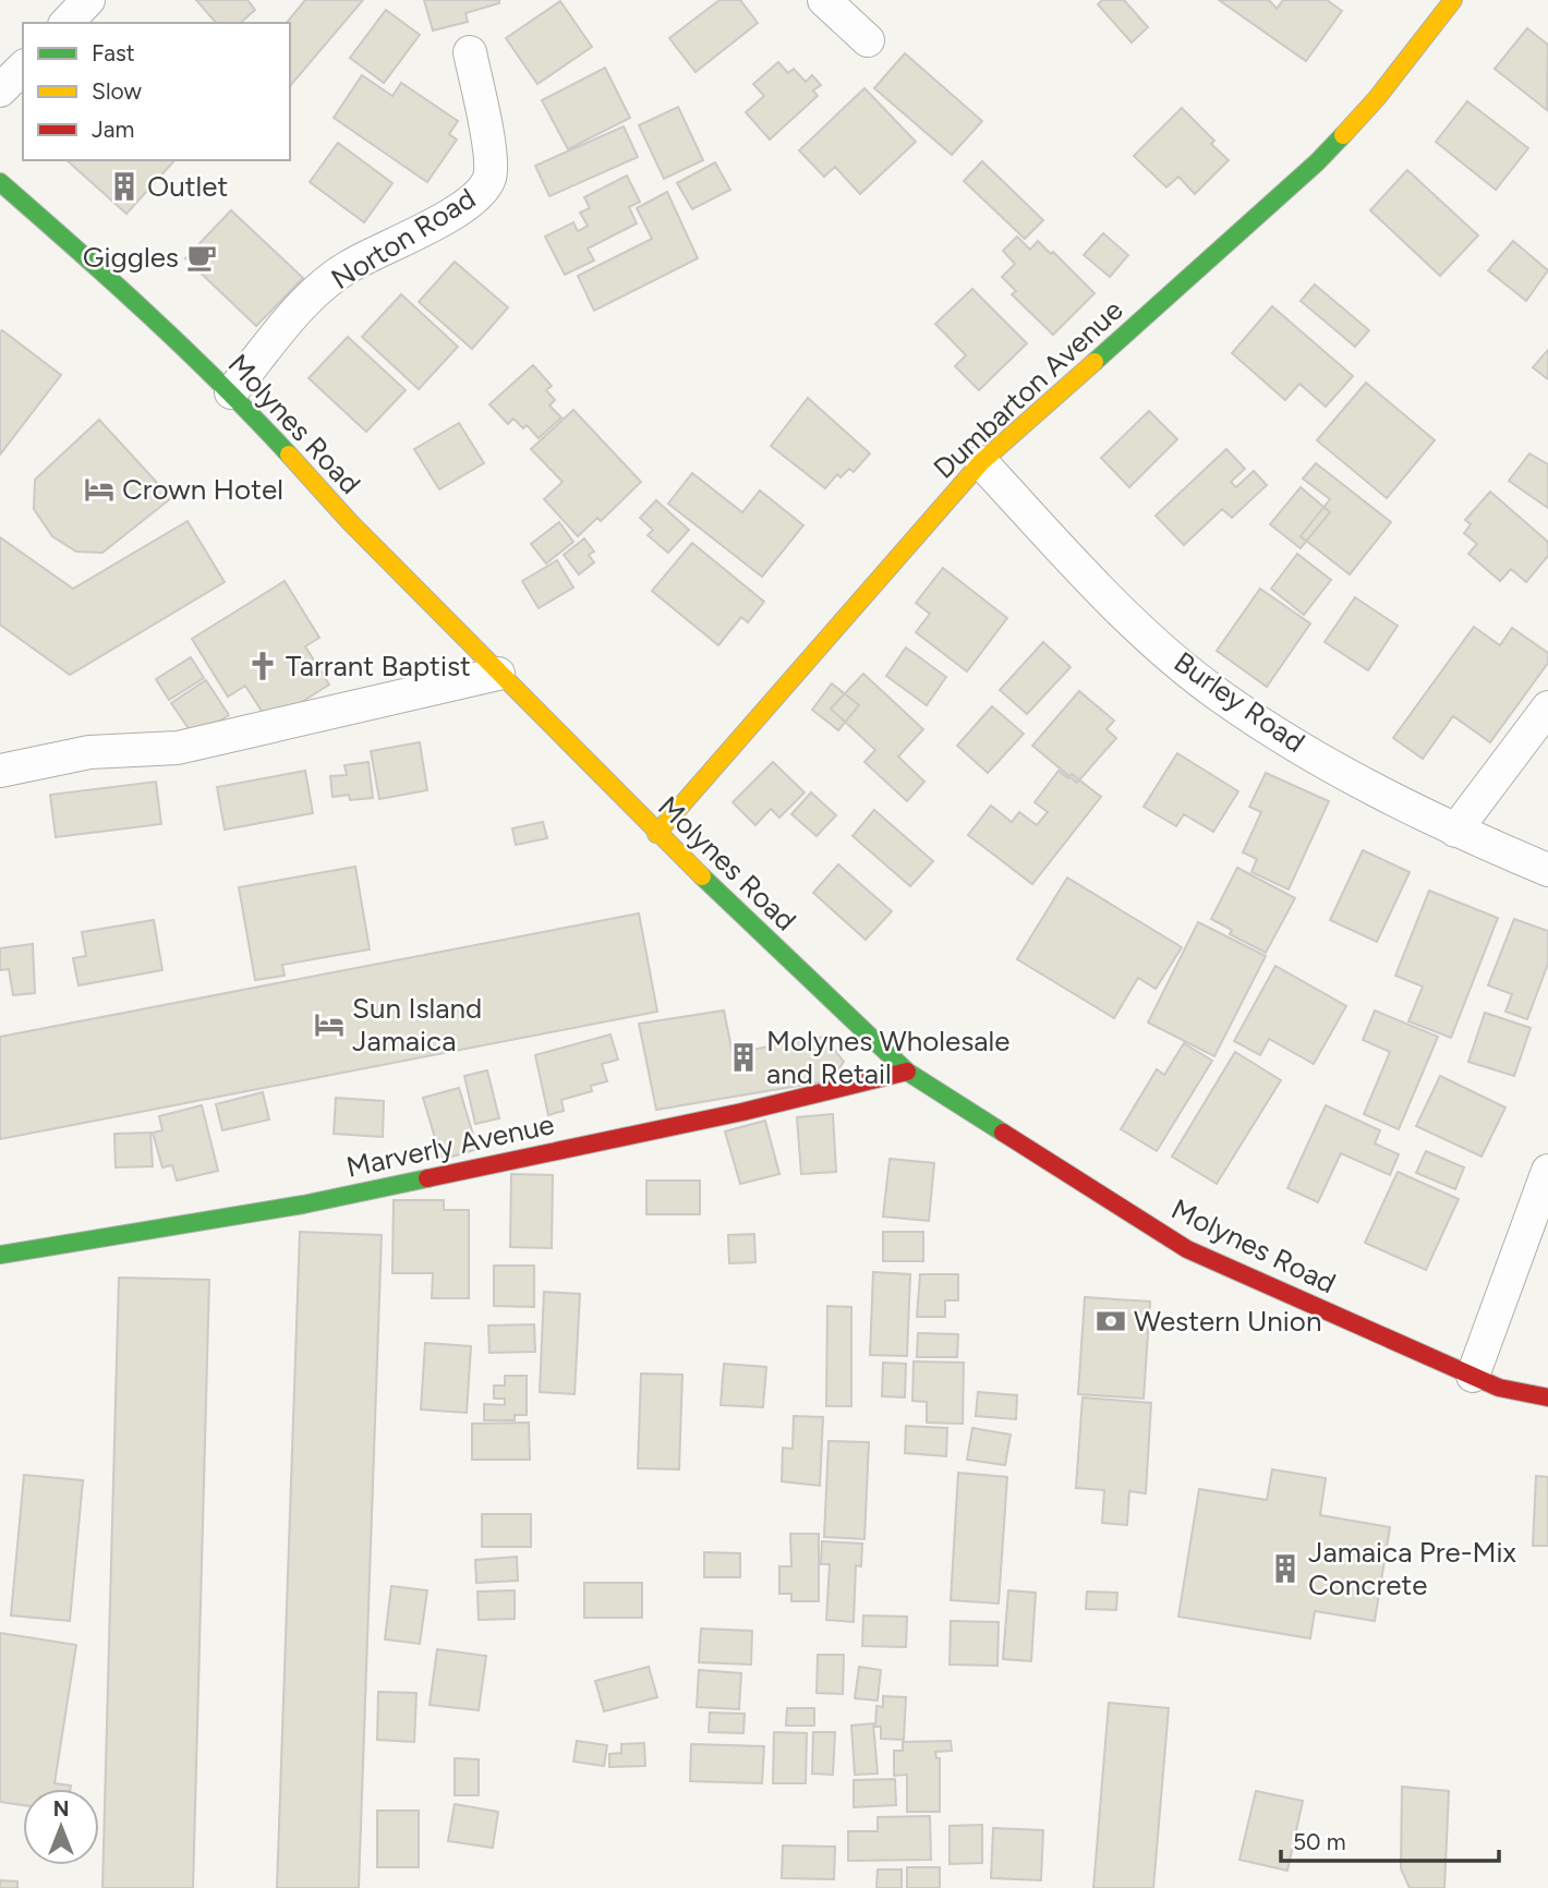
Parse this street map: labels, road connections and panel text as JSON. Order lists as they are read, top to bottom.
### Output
{
  "streets": {
    "street": [
      "Norton Road",
      "Dumbarton Avenue",
      "Molynes Road",
      "Burley Road",
      "Marverly Avenue"
    ]
  },
  "crossings": [
    ["Norton Road", "Molynes Road"],
    ["Dumbarton Avenue", "Molynes Road"],
    ["Dumbarton Avenue", "Burley Road"],
    ["Molynes Road", "Marverly Avenue"]
  ],
  "places": {
    "building": ["Outlet", "Molynes Wholesale and Retail", "Jamaica Pre-Mix Concrete"],
    "cafe": ["Giggles"],
    "hotel": ["Crown Hotel", "Sun Island Jamaica"],
    "church": ["Tarrant Baptist"],
    "bank": ["Western Union"]
  },
  "legend": ["Fast", "Slow", "Jam"],
  "scale_bar": "50 m",
  "north": "top"
}
